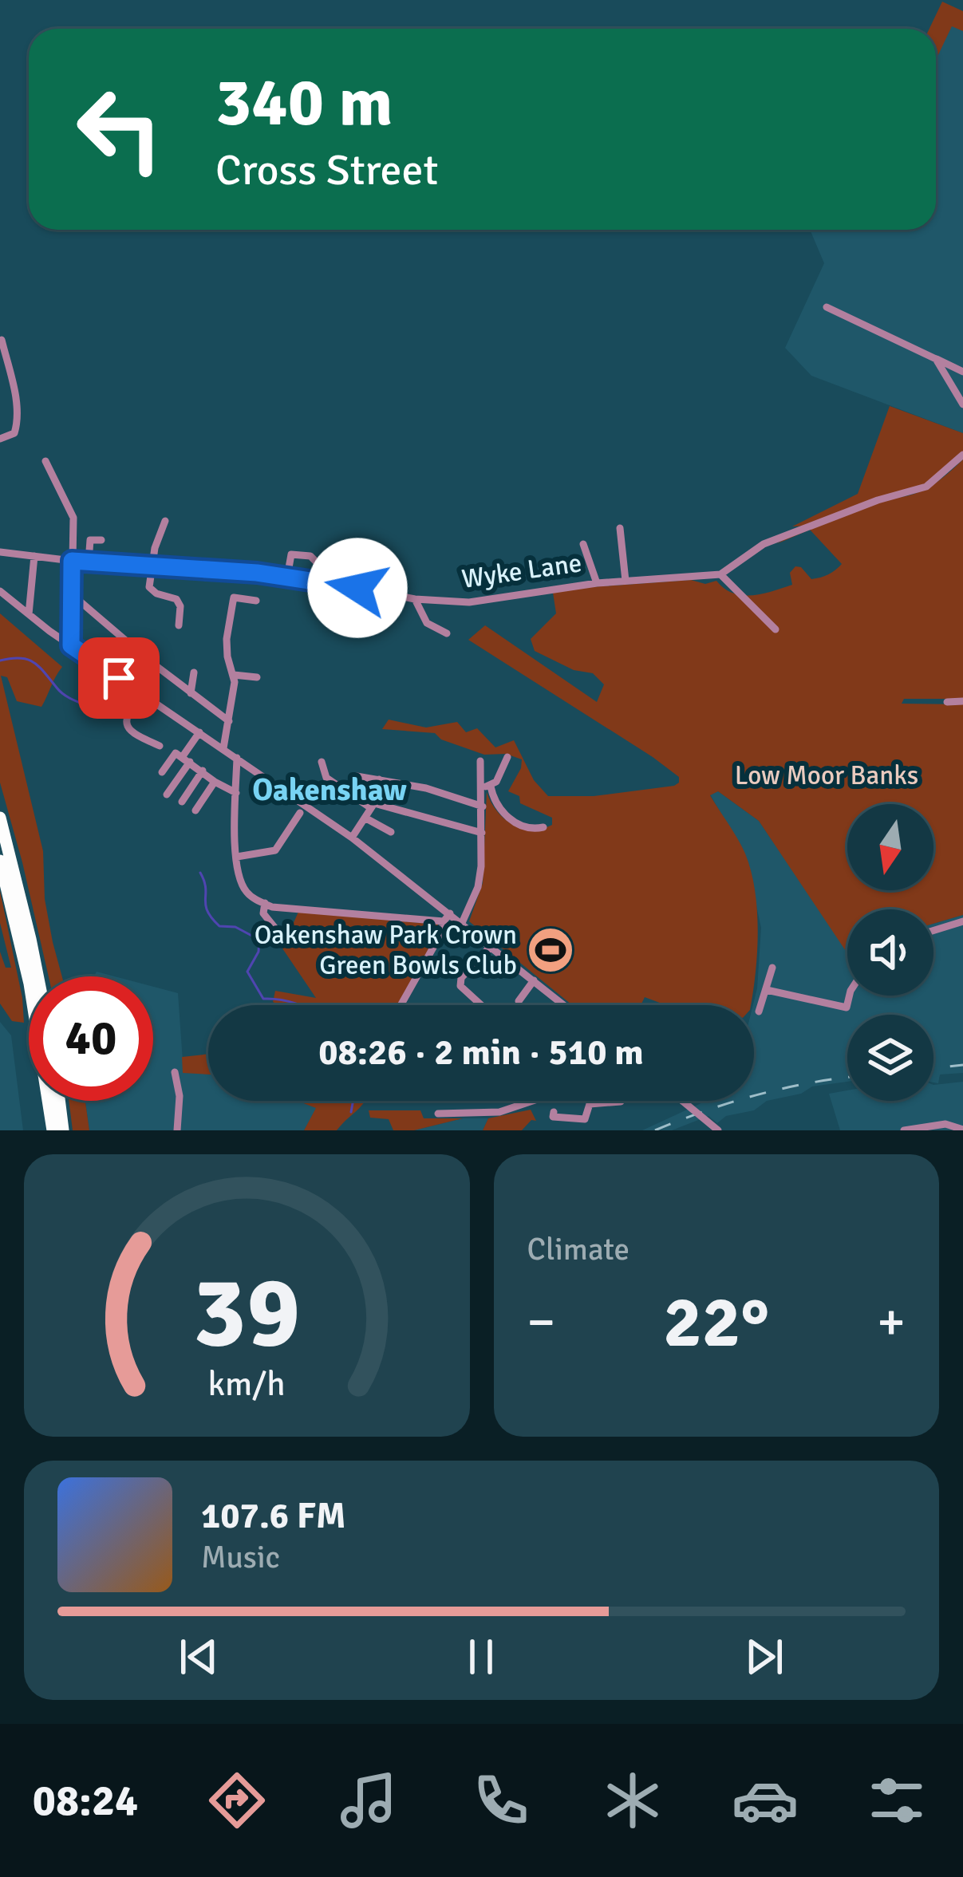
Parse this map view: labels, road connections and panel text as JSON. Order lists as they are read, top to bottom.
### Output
{
  "streets": {
    "street": ["Wyke Lane"]
  },
  "districts": ["Oakenshaw"],
  "parks": ["Low Moor Banks"],
  "places": {
    "sports": ["Oakenshaw Park Crown Green Bowls Club"]
  },
  "north": "bottom",
  "page": {
    "turn": ["340 m", "Cross Street"],
    "limit": "40",
    "trip": "08:26 · 2 min · 510 m",
    "tile": "Climate",
    "heat": ["−", "22°", "+"],
    "song": ["107.6 FM", "Music"],
    "tabs": "08:24",
    "gauge": ["39", "km/h"]
  }
}
